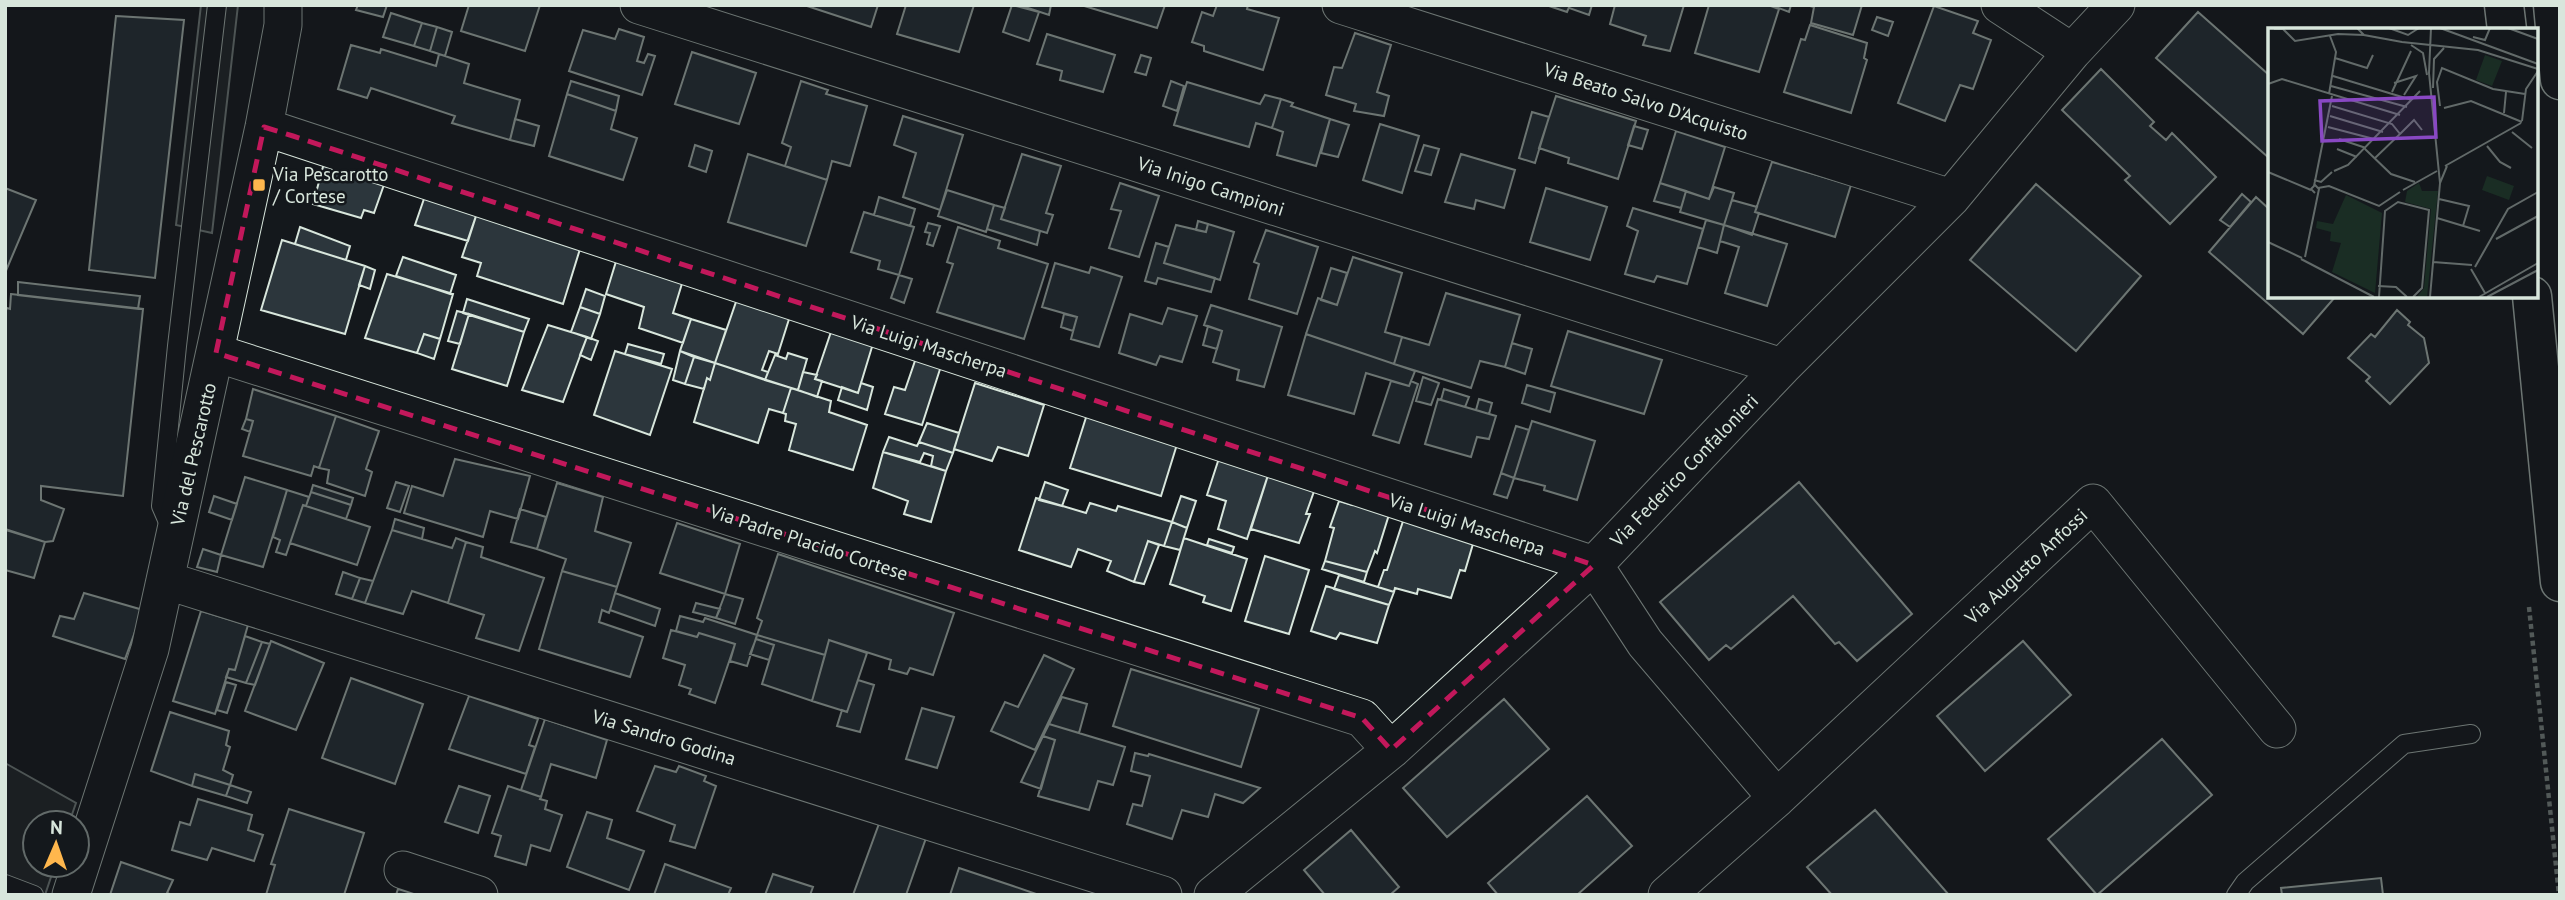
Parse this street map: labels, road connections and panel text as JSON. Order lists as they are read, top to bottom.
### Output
{
  "streets": {
    "street": [
      "Via Beato Salvo D'Acquisto",
      "Via Inigo Campioni",
      "Via Luigi Mascherpa",
      "Via del Pescarotto",
      "Via Federico Confalonieri",
      "Via Padre Placido Cortese",
      "Via Augusto Anfossi",
      "Via Sandro Godina"
    ]
  },
  "crossings": [
    ["Via Beato Salvo D'Acquisto", "Via Federico Confalonieri"],
    ["Via Inigo Campioni", "Via Federico Confalonieri"],
    ["Via Luigi Mascherpa", "Via del Pescarotto"],
    ["Via Luigi Mascherpa", "Via Federico Confalonieri"],
    ["Via del Pescarotto", "Via Padre Placido Cortese"],
    ["Via del Pescarotto", "Via Sandro Godina"],
    ["Via Federico Confalonieri", "Via Padre Placido Cortese"]
  ],
  "places": {
    "transit": ["Via Pescarotto / Cortese"]
  },
  "north": "top"
}
